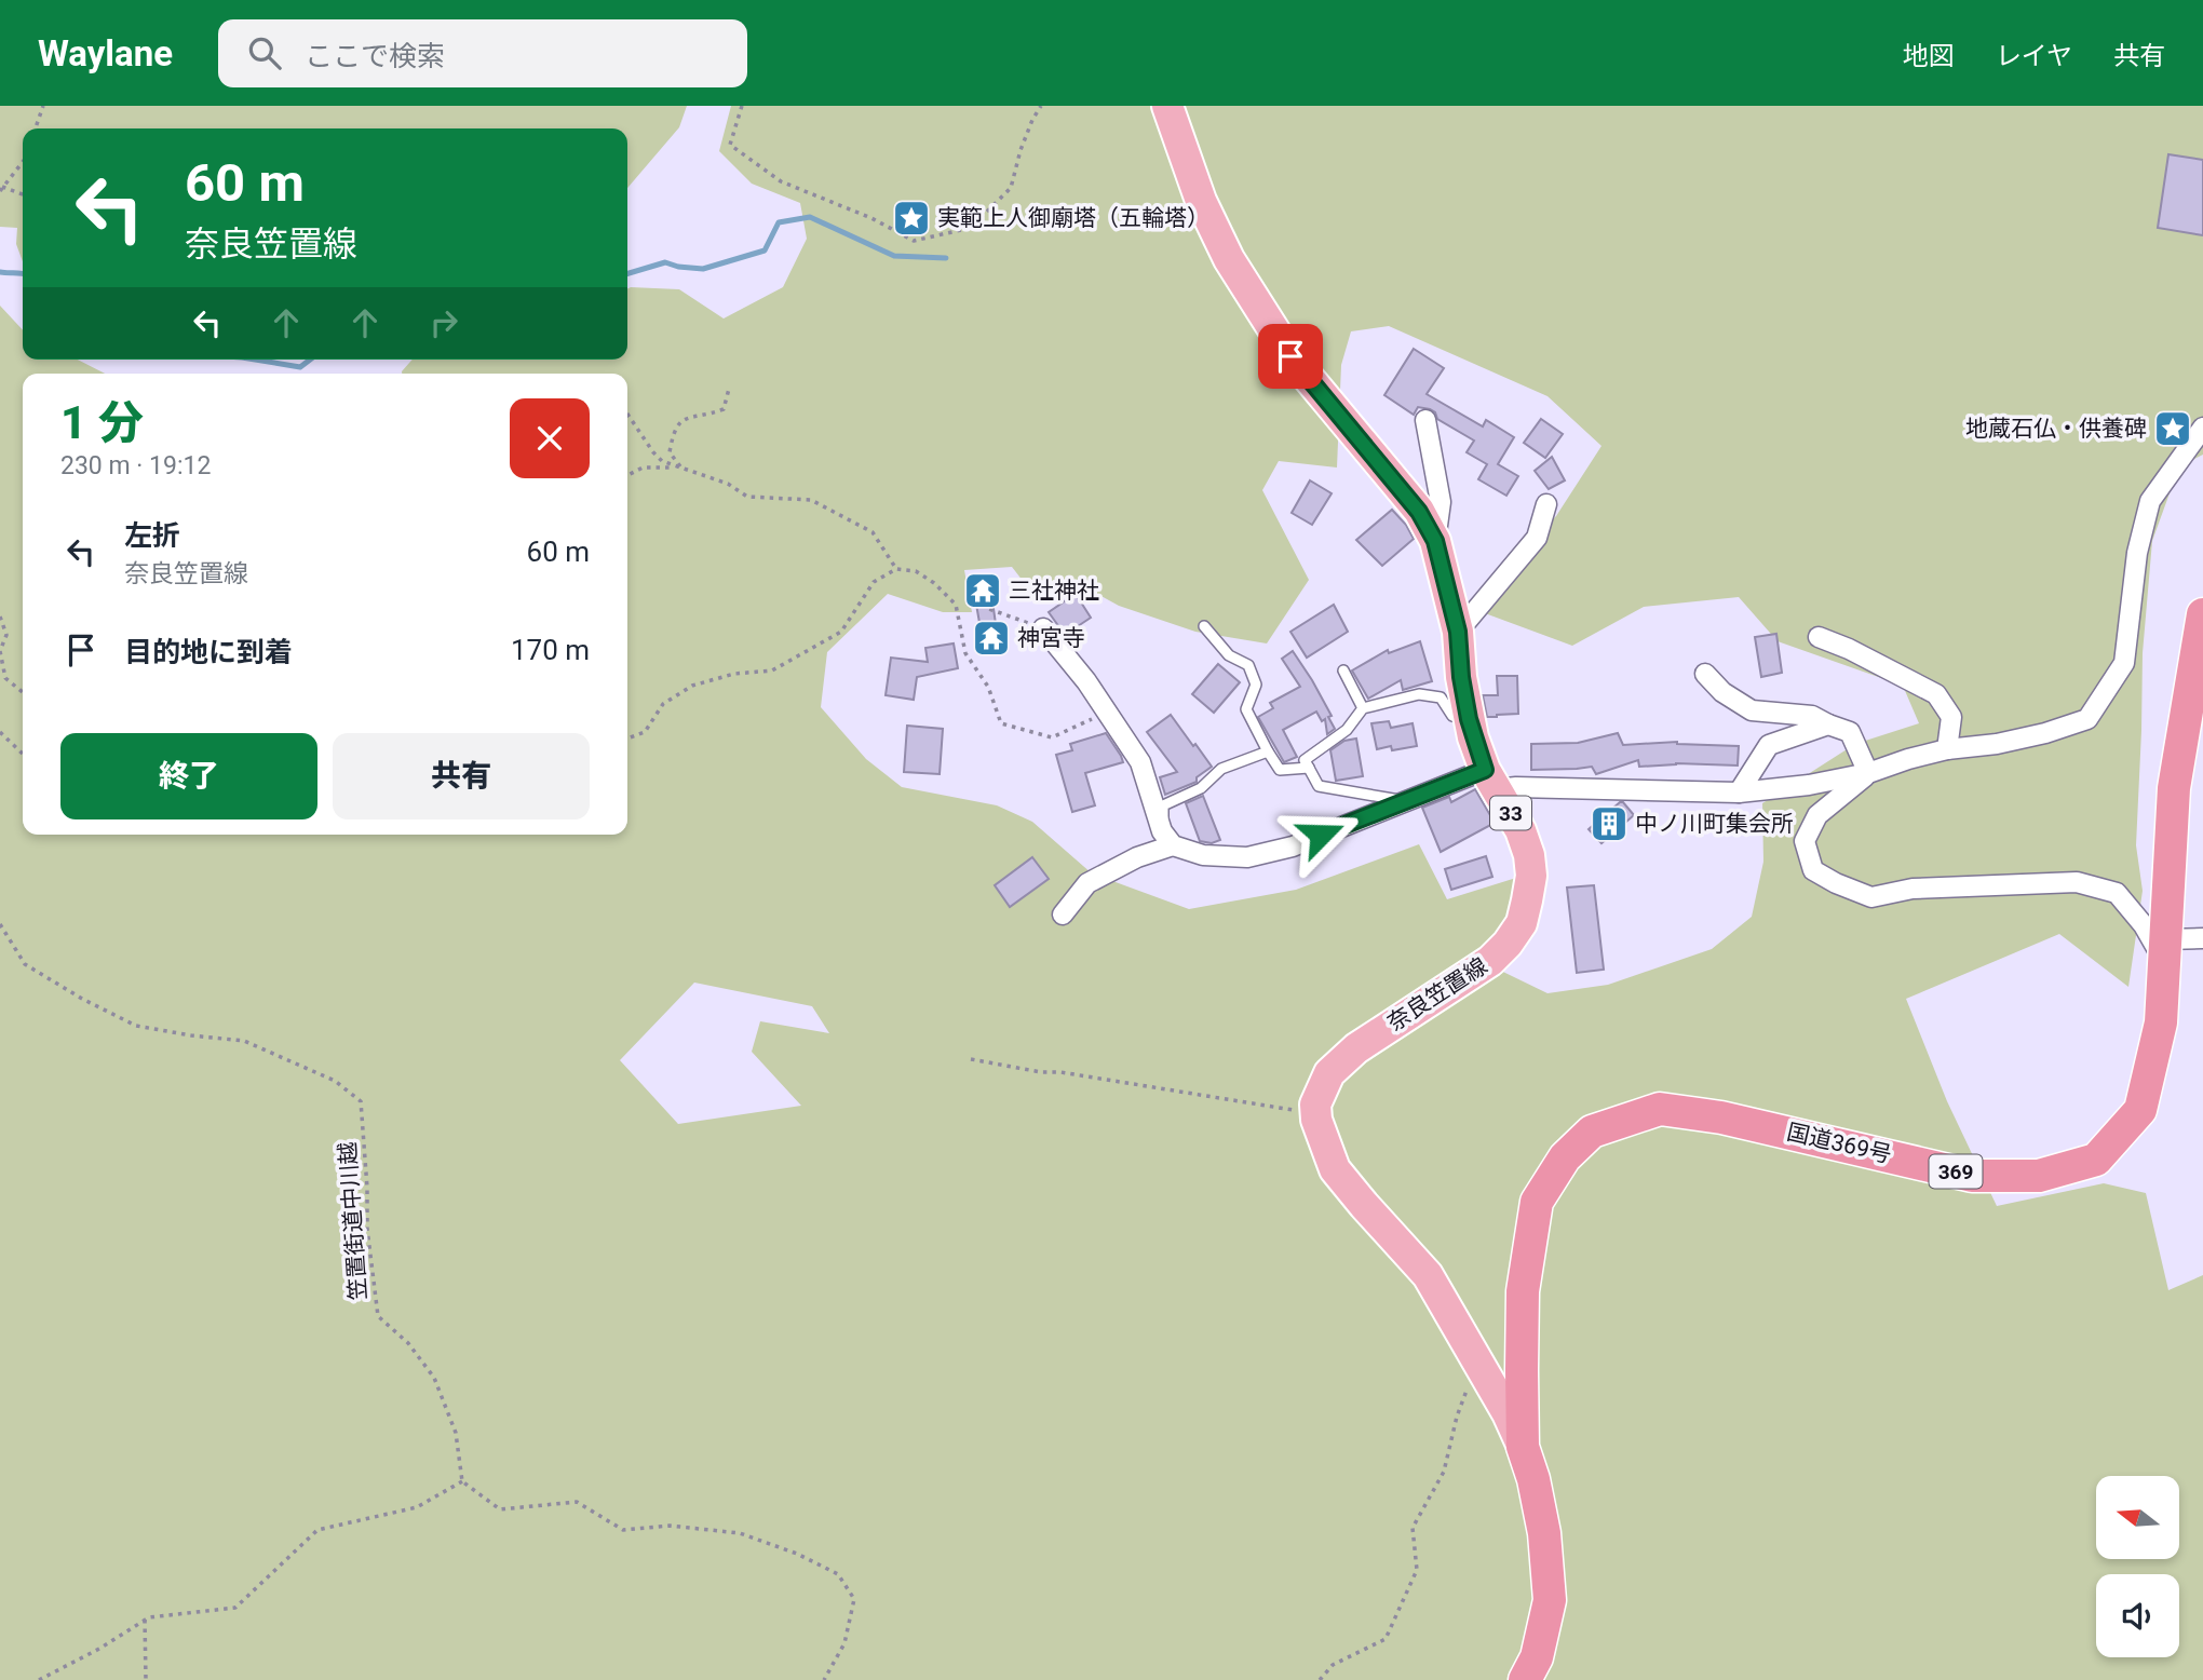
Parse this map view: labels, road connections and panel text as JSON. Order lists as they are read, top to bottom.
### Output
{
  "streets": {
    "highway": ["国道369号", "369"],
    "main road": ["33", "奈良笠置線"],
    "path": ["笠置街道中川越"]
  },
  "places": {
    "place": ["実範上人御廟塔（五輪塔）", "地蔵石仏・供養碑"],
    "temple": ["三社神社", "神宮寺"],
    "building": ["中ノ川町集会所"]
  },
  "north": "left",
  "page": {
    "header": "Waylane",
    "search": "ここで検索",
    "nav": ["地図", "レイヤ", "共有"],
    "turn": ["60 m", "奈良笠置線"],
    "heading": ["1 分", "230 m · 19:12"],
    "list": [
      {
        "name": "左折",
        "note": "奈良笠置線",
        "value": "60 m"
      },
      {
        "name": "目的地に到着",
        "value": "170 m"
      }
    ],
    "buttons": ["終了", "共有"]
  }
}
